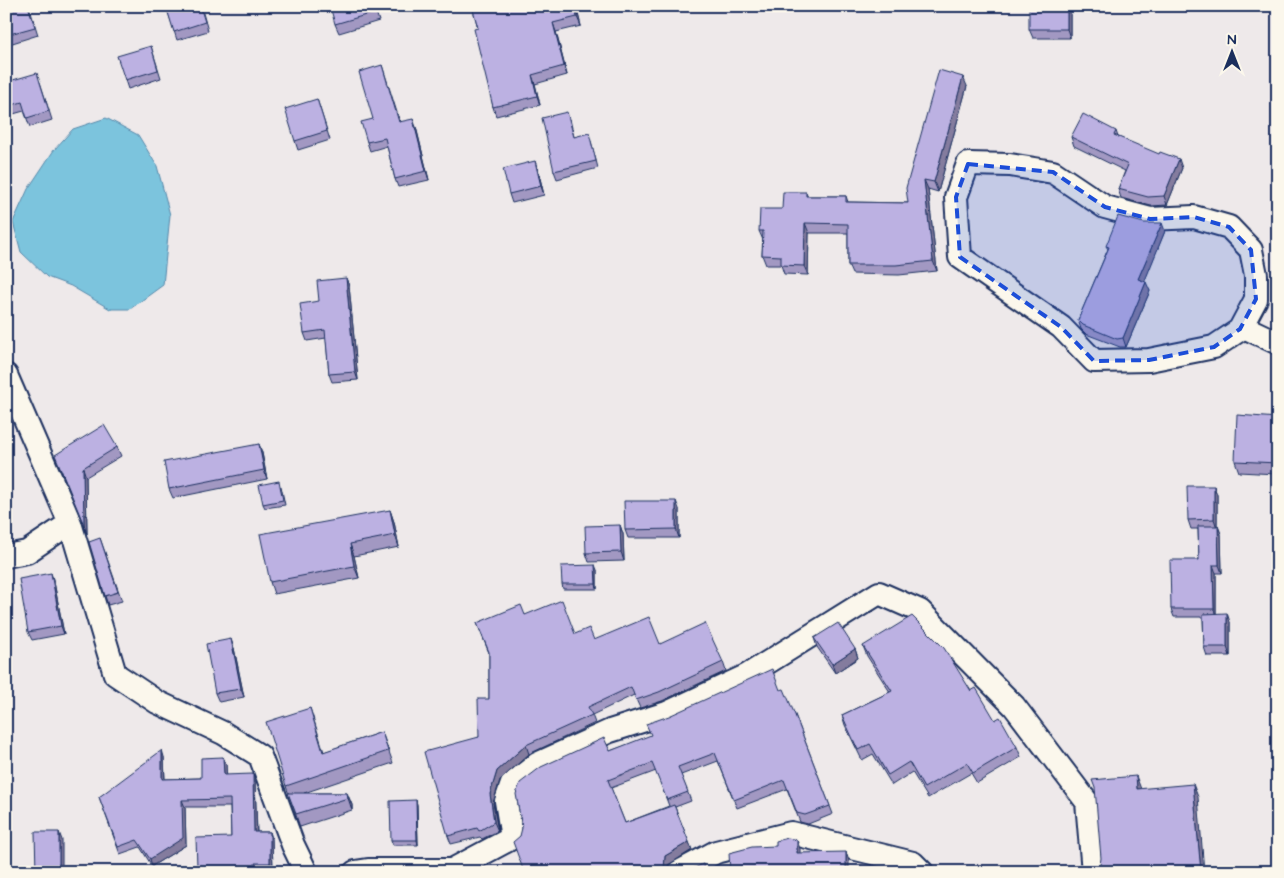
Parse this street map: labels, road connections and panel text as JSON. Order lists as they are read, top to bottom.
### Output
{
  "north": "top"
}
